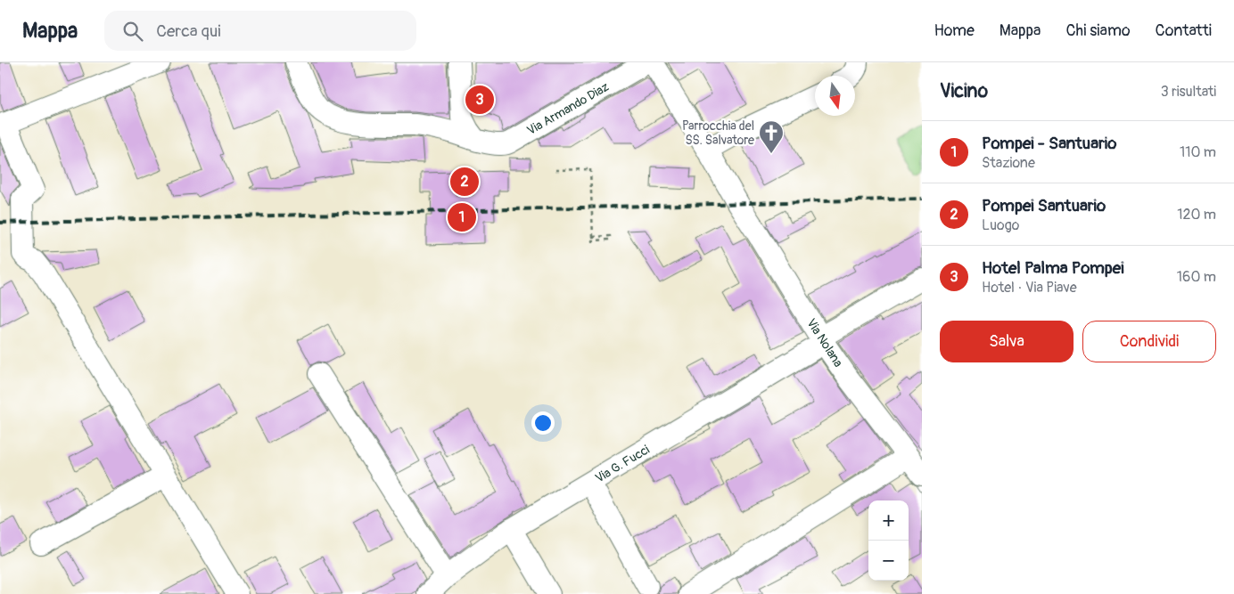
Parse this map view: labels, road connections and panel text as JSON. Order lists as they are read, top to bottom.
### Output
{
  "streets": {
    "street": ["Via Armando Diaz", "Via Nolana", "Via G. Fucci"]
  },
  "crossings": [
    ["Via Nolana", "Via G. Fucci"]
  ],
  "places": {
    "church": ["Parrocchia del SS. Salvatore"]
  },
  "north": "bottom",
  "page": {
    "header": "Mappa",
    "search": "Cerca qui",
    "nav": [
      "Home",
      "Mappa",
      "Chi siamo",
      "Contatti"
    ],
    "heading": ["Vicino", "3 risultati"],
    "pins": ["3", "2", "1"],
    "list": [
      {
        "mark": "1",
        "name": "Pompei - Santuario",
        "note": "Stazione",
        "value": "110 m"
      },
      {
        "mark": "2",
        "name": "Pompei Santuario",
        "note": "Luogo",
        "value": "120 m"
      },
      {
        "mark": "3",
        "name": "Hotel Palma Pompei",
        "note": "Hotel · Via Piave",
        "value": "160 m"
      }
    ],
    "buttons": ["Salva", "Condividi"],
    "map_buttons": ["+", "−"]
  }
}
